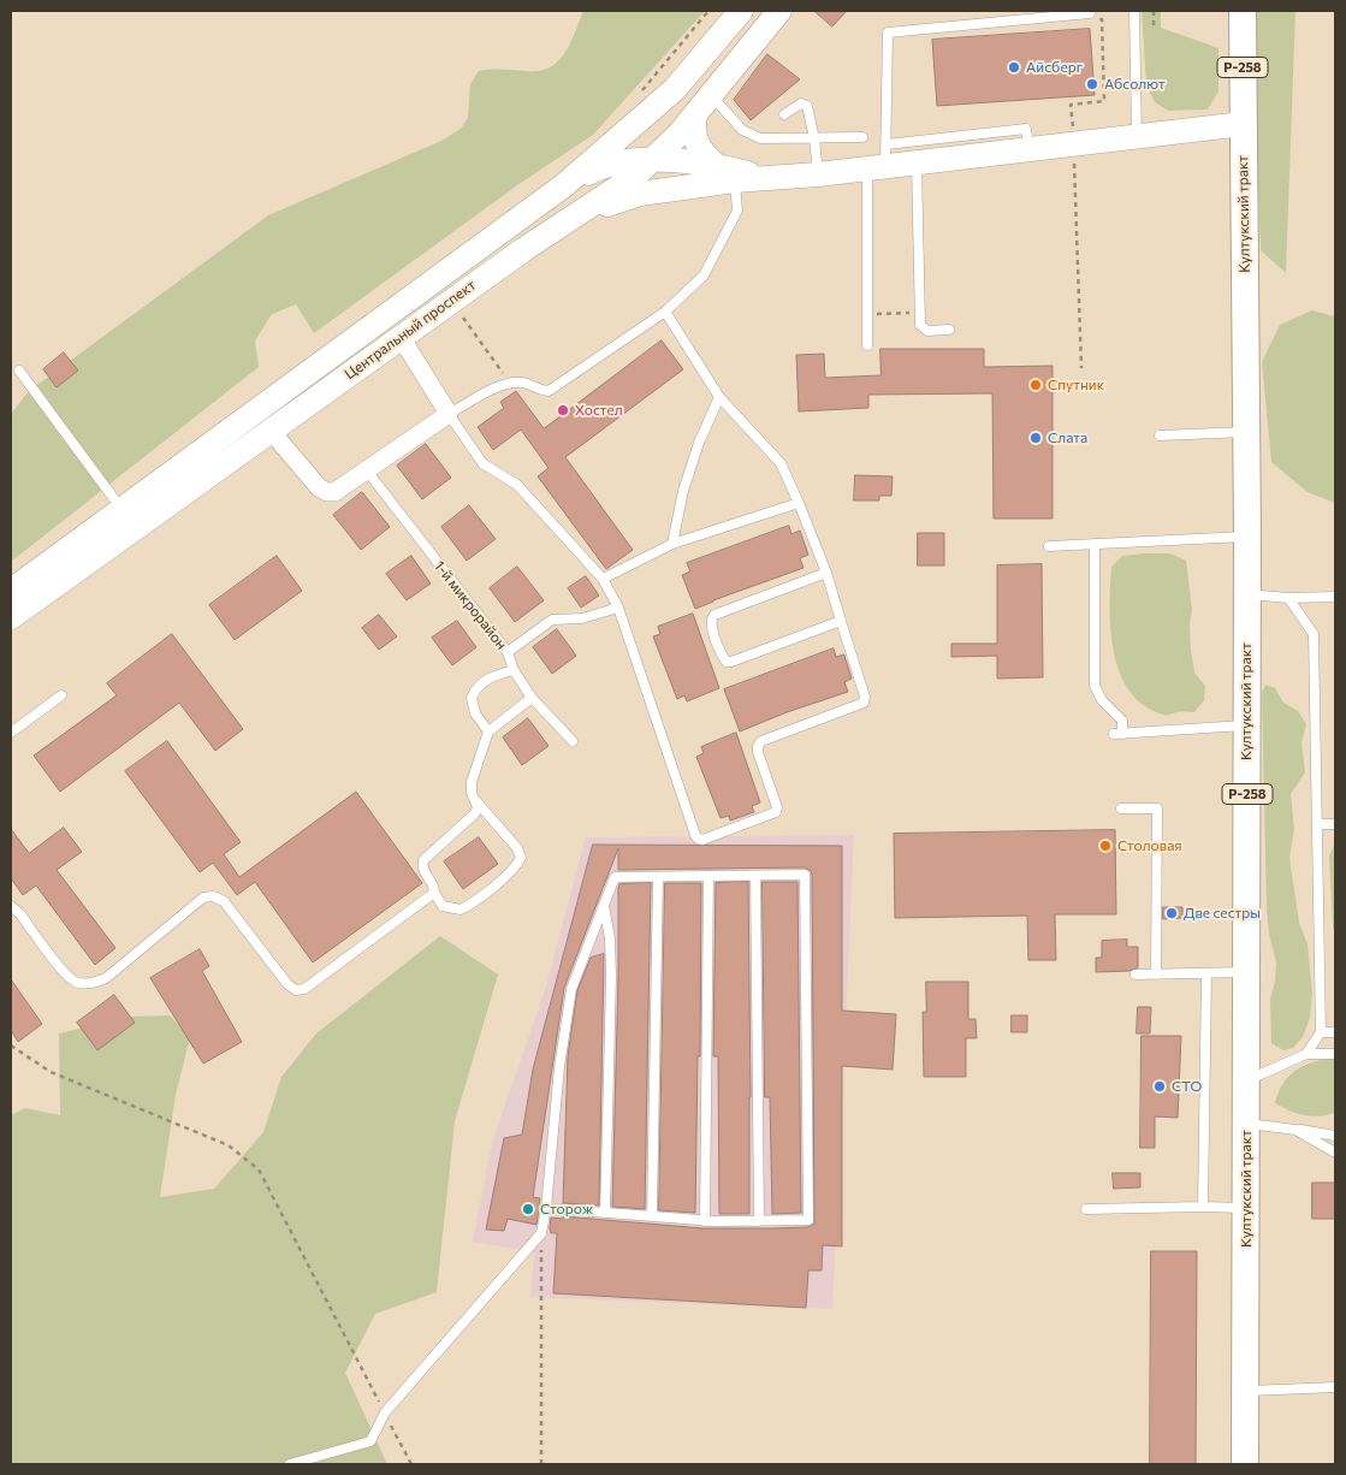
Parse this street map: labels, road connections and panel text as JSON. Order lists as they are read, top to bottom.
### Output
{
  "streets": {
    "main road": ["Р-258", "Култукский тракт", "Центральный проспект"],
    "lane": ["1-й микрорайон"]
  },
  "places": [
    "Айсберг",
    "Абсолют",
    "Спутник",
    "Хостел",
    "Слата",
    "Столовая",
    "Две сестры",
    "СТО",
    "Сторож"
  ]
}
